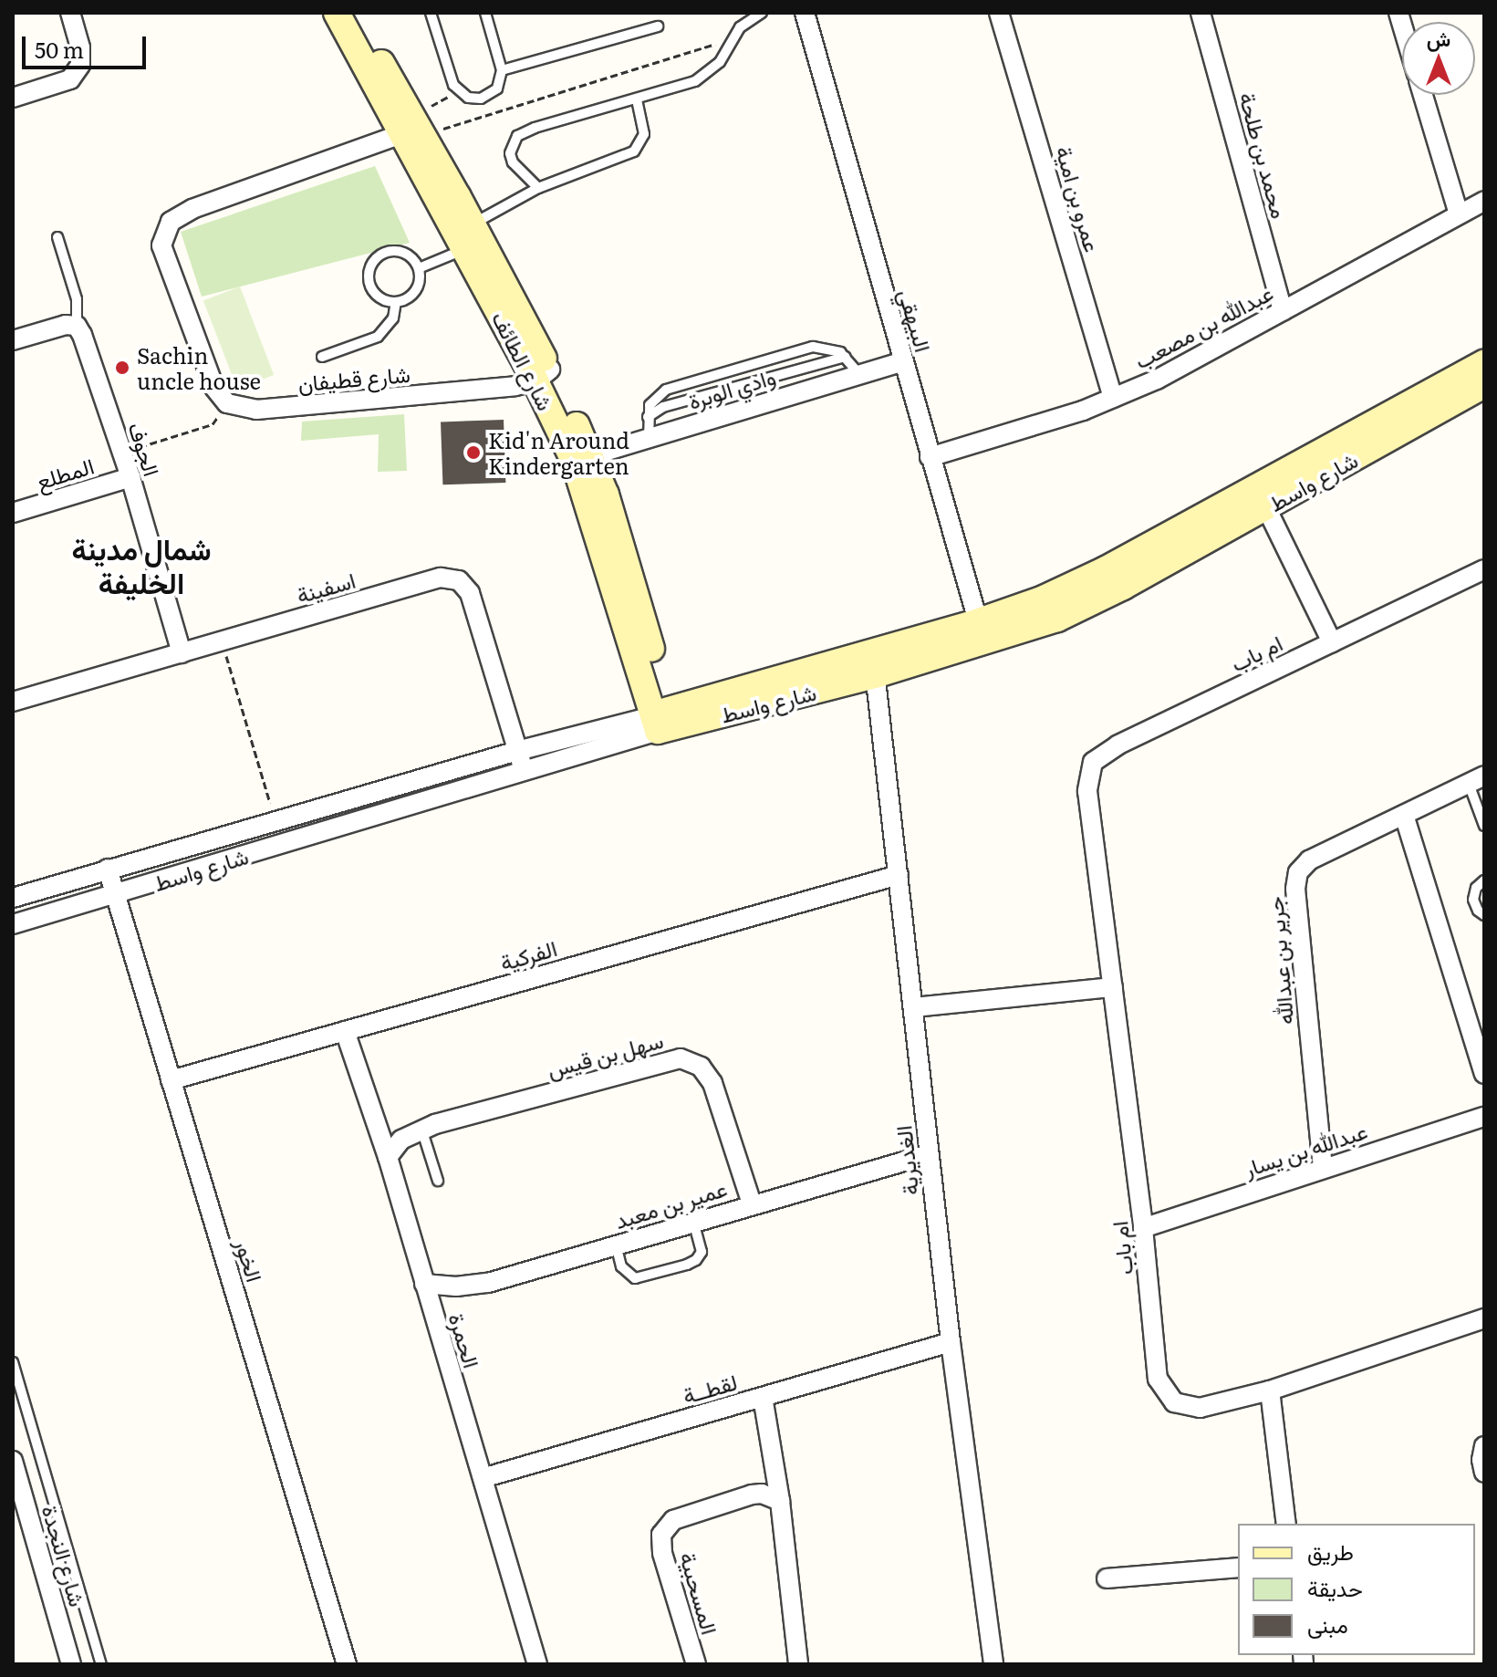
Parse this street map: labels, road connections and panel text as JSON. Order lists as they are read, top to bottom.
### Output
{
  "streets": {
    "street": [
      "محمد بن طلحة",
      "عمرو بن امية",
      "البيهقي",
      "عبدالله بن مصعب",
      "شارع الطائف",
      "شارع قطيفان",
      "وادي الوبرة",
      "الجوف",
      "المطلع",
      "شارع واسط",
      "اسفينة",
      "ام باب",
      "الفركية",
      "جرير بن عبدالله",
      "سهل بن قيس",
      "عبدالله بن يسار",
      "الغديرية",
      "عمير بن معبد",
      "الخور",
      "الحمرة",
      "لقطــة",
      "شارع النجدة",
      "المسحبية"
    ]
  },
  "crossings": [
    ["محمد بن طلحة", "عبدالله بن مصعب"],
    ["عمرو بن امية", "عبدالله بن مصعب"],
    ["البيهقي", "عبدالله بن مصعب"],
    ["البيهقي", "وادي الوبرة"],
    ["البيهقي", "شارع واسط"],
    ["شارع الطائف", "شارع قطيفان"],
    ["شارع الطائف", "وادي الوبرة"],
    ["شارع الطائف", "شارع واسط"],
    ["الجوف", "المطلع"],
    ["الجوف", "اسفينة"],
    ["شارع واسط", "اسفينة"],
    ["شارع واسط", "الغديرية"],
    ["شارع واسط", "الخور"],
    ["ام باب", "عبدالله بن يسار"],
    ["الفركية", "الغديرية"],
    ["الفركية", "الخور"],
    ["الفركية", "الحمرة"],
    ["جرير بن عبدالله", "عبدالله بن يسار"],
    ["سهل بن قيس", "عمير بن معبد"],
    ["سهل بن قيس", "الحمرة"],
    ["الغديرية", "عمير بن معبد"],
    ["الغديرية", "لقطــة"],
    ["عمير بن معبد", "الحمرة"],
    ["الحمرة", "لقطــة"]
  ],
  "districts": ["شمال مدينة الخليفة"],
  "places": ["Sachin uncle house", "Kid'n Around Kindergarten"],
  "legend": ["طريق", "حديقة", "مبنى"],
  "scale_bar": "50 m",
  "north": "top"
}
